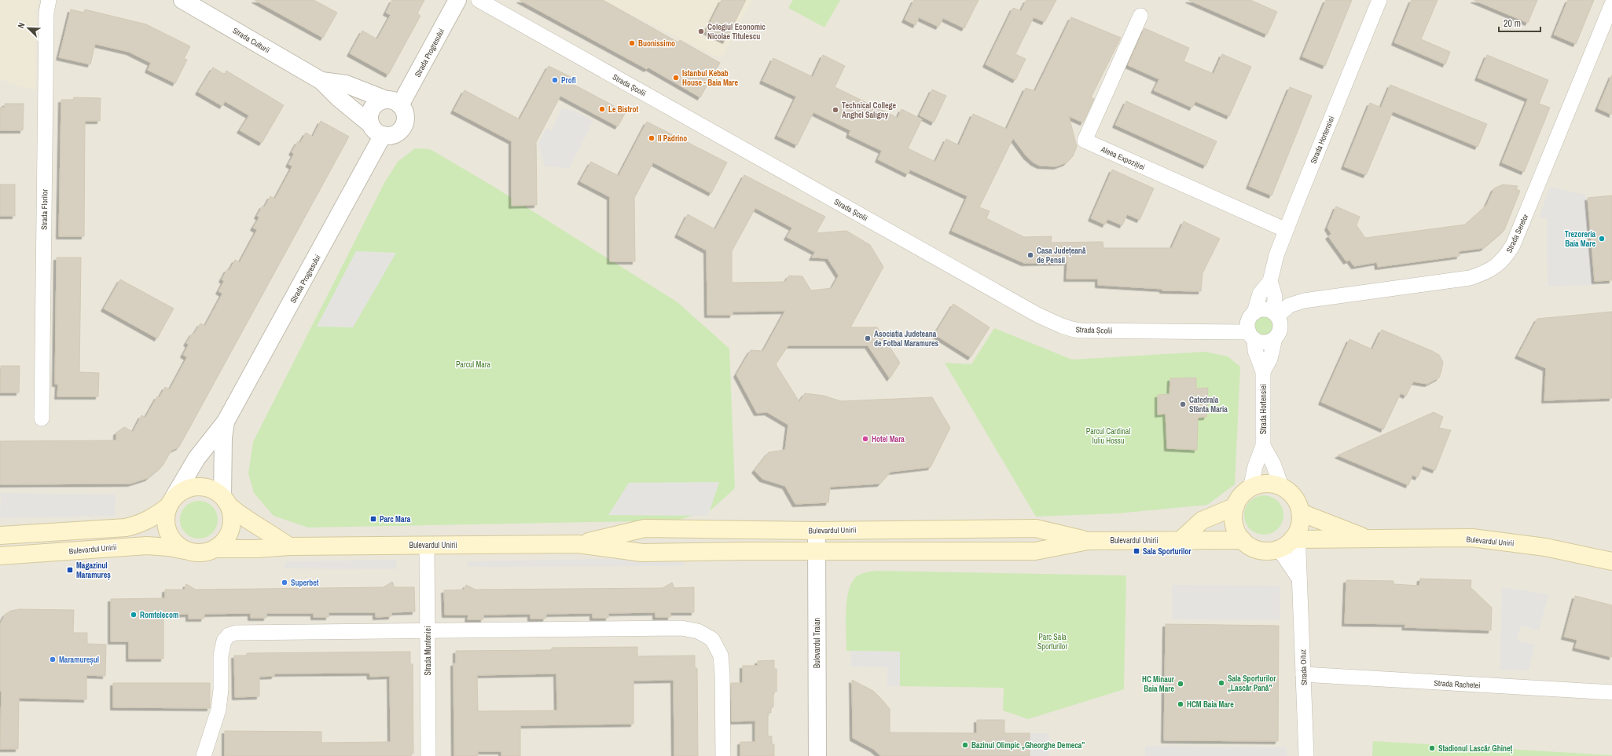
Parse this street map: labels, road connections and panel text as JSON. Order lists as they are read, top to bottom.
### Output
{
  "streets": {
    "main road": ["Bulevardul Unirii"],
    "street": [
      "Strada Culturii",
      "Strada Progresului",
      "Strada Școlii",
      "Strada Hortensiei",
      "Aleea Expoziției",
      "Strada Florilor",
      "Strada Serelor",
      "Bulevardul Traian",
      "Strada Munteniei",
      "Strada Oituz",
      "Strada Rachetei"
    ]
  },
  "crossings": [
    ["Strada Culturii", "Strada Progresului"],
    ["Strada Progresului", "Bulevardul Unirii"],
    ["Strada Școlii", "Strada Hortensiei"],
    ["Strada Școlii", "Strada Serelor"],
    ["Strada Hortensiei", "Aleea Expoziției"],
    ["Strada Hortensiei", "Strada Serelor"],
    ["Strada Hortensiei", "Bulevardul Unirii"],
    ["Strada Hortensiei", "Strada Oituz"],
    ["Bulevardul Unirii", "Bulevardul Traian"],
    ["Bulevardul Unirii", "Strada Munteniei"],
    ["Bulevardul Unirii", "Strada Oituz"],
    ["Strada Oituz", "Strada Rachetei"]
  ],
  "parks": ["Parcul Mara", "Parcul Cardinal Iuliu Hossu", "Parc Sala Sporturilor"],
  "places": {
    "other": [
      "Colegiul Economic Nicolae Titulescu",
      "Buonissimo",
      "Istanbul Kebab House - Baia Mare",
      "Profi",
      "Le Bistrot",
      "Technical College Anghel Saligny",
      "Il Padrino",
      "Trezoreria Baia Mare",
      "Casa Județeană de Pensii",
      "Asociatia Judeteana de Fotbal Maramures",
      "Catedrala Sfânta Maria",
      "Hotel Mara",
      "Superbet",
      "Romtelecom",
      "Maramureșul",
      "Sala Sporturilor „Lascăr Pană”",
      "HC Minaur Baia Mare",
      "HCM Baia Mare",
      "Bazinul Olimpic „Gheorghe Demeca”",
      "Stadionul Lascăr Ghineț"
    ],
    "transit": ["Parc Mara", "Sala Sporturilor", "Magazinul Maramureș"]
  },
  "scale_bar": "20 m",
  "north": "top left"
}
